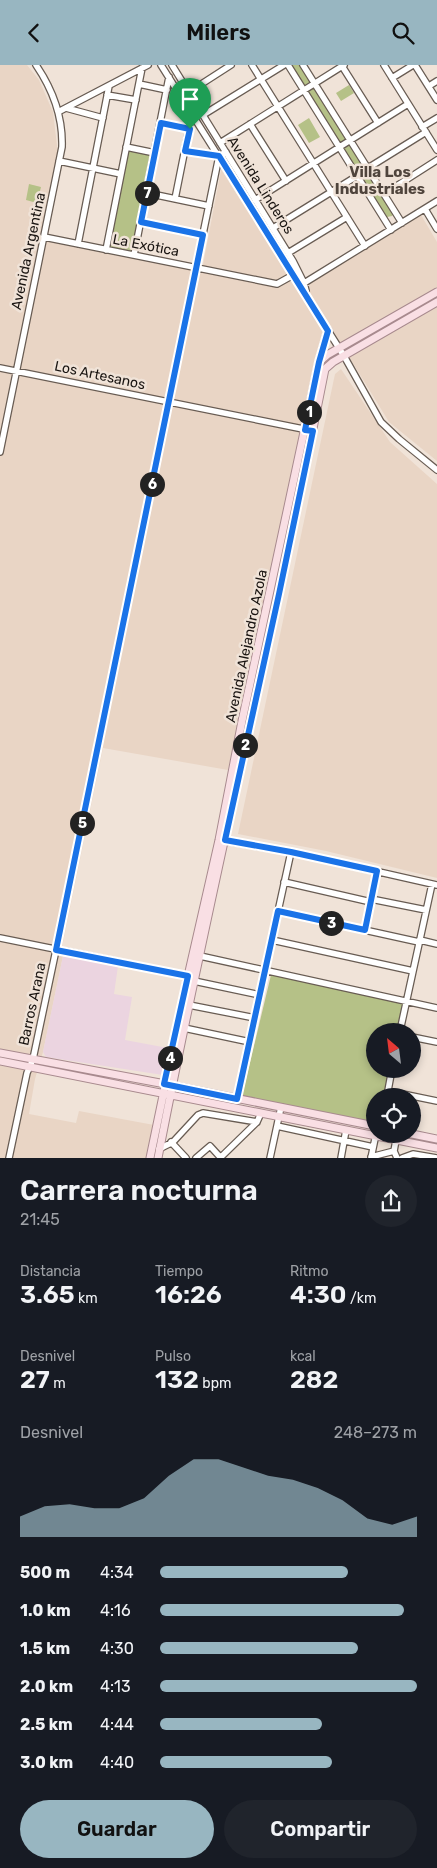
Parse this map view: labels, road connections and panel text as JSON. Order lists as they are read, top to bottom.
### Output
{
  "streets": {
    "main road": ["Avenida Alejandro Azola"],
    "street": [
      "Avenida Linderos",
      "La Exótica",
      "Avenida Argentina",
      "Los Artesanos",
      "Barros Arana"
    ]
  },
  "crossings": [
    ["Avenida Linderos", "La Exótica"],
    ["Avenida Linderos", "Avenida Alejandro Azola"],
    ["Avenida Linderos", "Barros Arana"],
    ["La Exótica", "Avenida Argentina"],
    ["La Exótica", "Barros Arana"],
    ["Avenida Argentina", "Los Artesanos"],
    ["Los Artesanos", "Avenida Alejandro Azola"],
    ["Los Artesanos", "Barros Arana"]
  ],
  "districts": ["Villa Los Industriales"],
  "north": "top left",
  "page": {
    "header": "Milers",
    "pins": [
      "7",
      "1",
      "6",
      "2",
      "5",
      "3",
      "4"
    ],
    "heading": ["Carrera nocturna", "21:45"],
    "stats": [
      ["Distancia", "3.65 km"],
      ["Tiempo", "16:26"],
      ["Ritmo", "4:30 /km"],
      ["Desnivel", "27 m"],
      ["Pulso", "132 bpm"],
      ["kcal", "282"]
    ],
    "chart": ["Desnivel", "248–273 m"],
    "list": [
      {
        "name": "500 m",
        "note": "4:34"
      },
      {
        "name": "1.0 km",
        "note": "4:16"
      },
      {
        "name": "1.5 km",
        "note": "4:30"
      },
      {
        "name": "2.0 km",
        "note": "4:13"
      },
      {
        "name": "2.5 km",
        "note": "4:44"
      },
      {
        "name": "3.0 km",
        "note": "4:40"
      }
    ],
    "buttons": ["Guardar", "Compartir"]
  }
}
